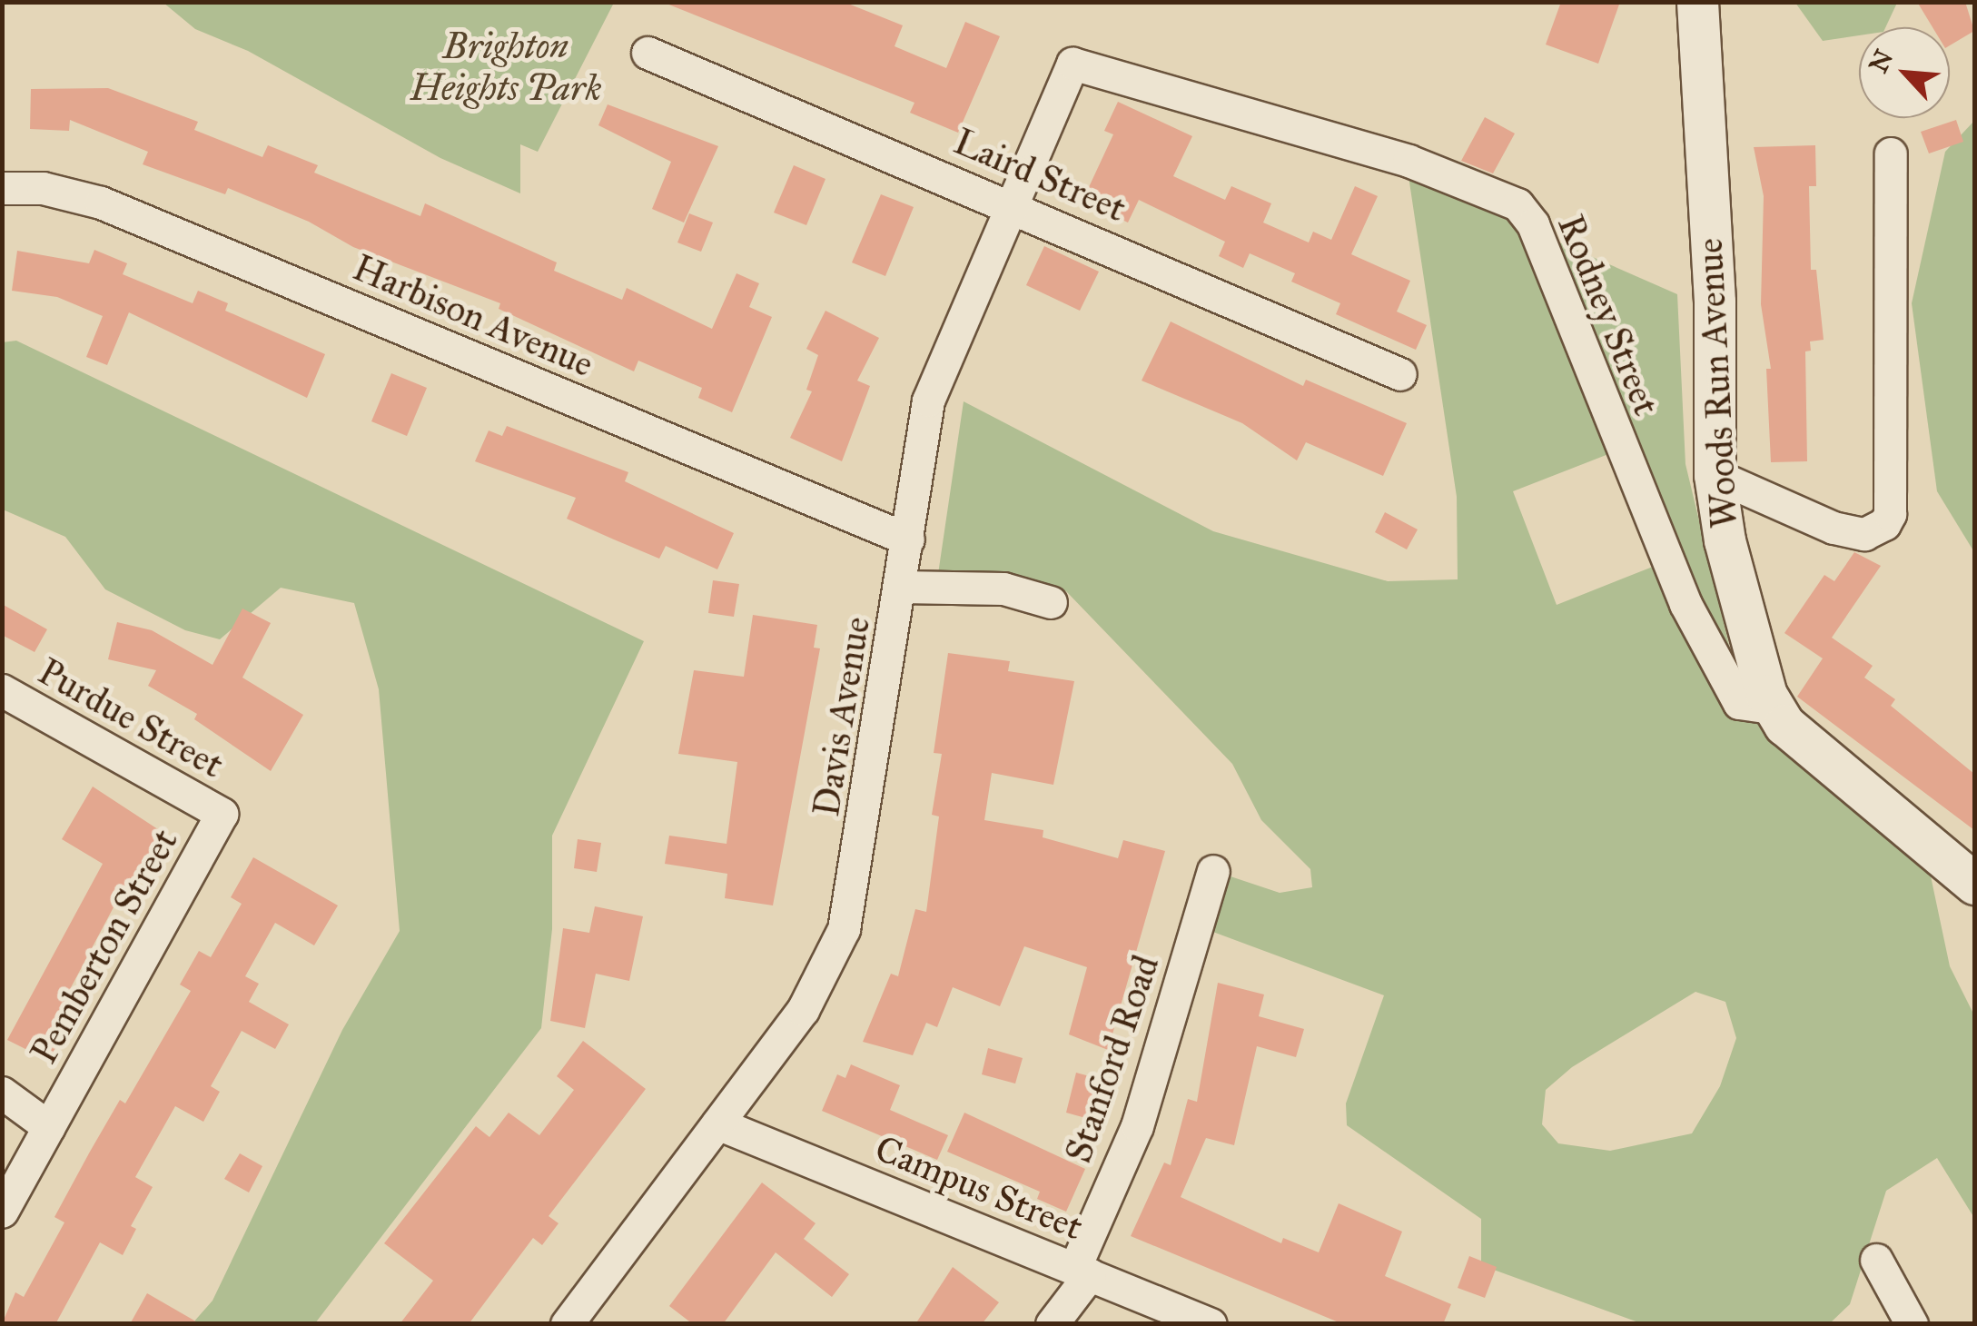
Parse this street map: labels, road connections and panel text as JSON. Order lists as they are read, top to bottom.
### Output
{
  "streets": {
    "street": [
      "Laird Street",
      "Rodney Street",
      "Harbison Avenue",
      "Woods Run Avenue",
      "Davis Avenue",
      "Purdue Street",
      "Pemberton Street",
      "Stanford Road",
      "Campus Street"
    ]
  },
  "crossings": [
    ["Laird Street", "Davis Avenue"],
    ["Rodney Street", "Woods Run Avenue"],
    ["Rodney Street", "Davis Avenue"],
    ["Harbison Avenue", "Davis Avenue"],
    ["Davis Avenue", "Campus Street"],
    ["Purdue Street", "Pemberton Street"],
    ["Stanford Road", "Campus Street"]
  ],
  "parks": ["Brighton Heights Park"],
  "north": "top left"
}
